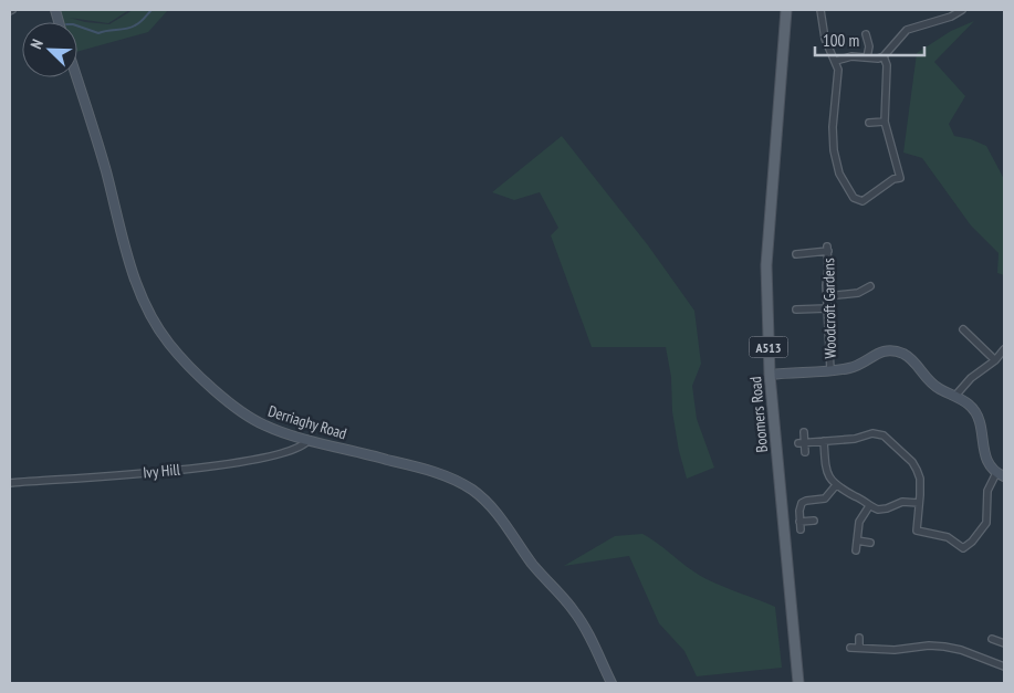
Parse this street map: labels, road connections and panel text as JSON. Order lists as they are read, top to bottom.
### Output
{
  "streets": {
    "main road": ["A513", "Boomers Road"],
    "street": ["Woodcroft Gardens", "Derriaghy Road", "Ivy Hill"]
  },
  "crossings": [
    ["Derriaghy Road", "Ivy Hill"]
  ],
  "scale_bar": "100 m",
  "north": "top left"
}
